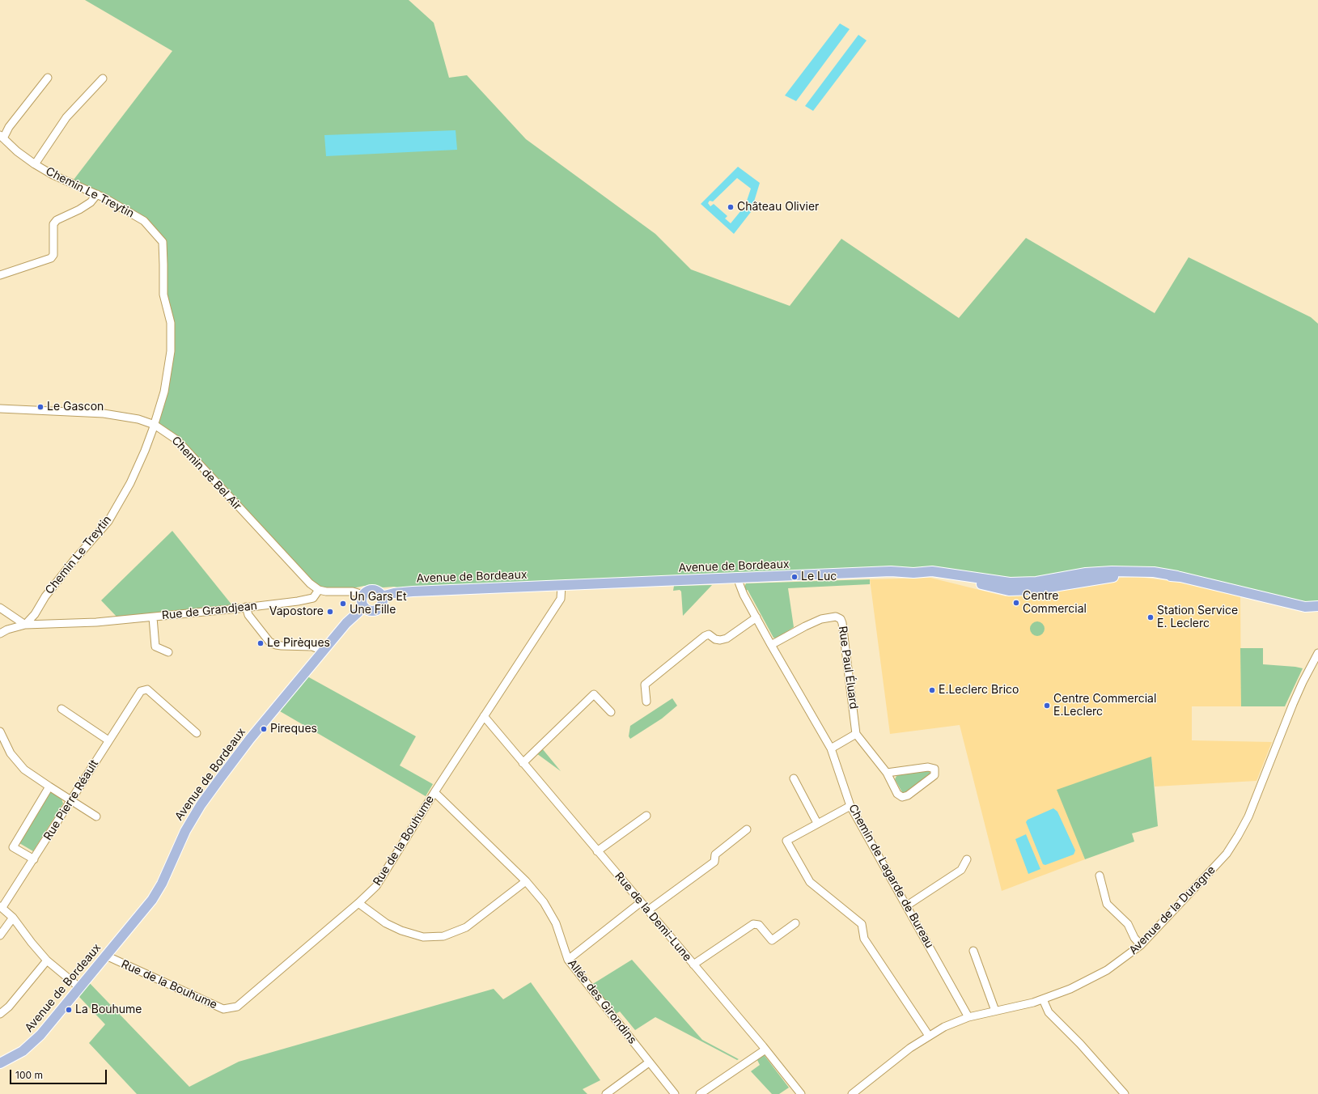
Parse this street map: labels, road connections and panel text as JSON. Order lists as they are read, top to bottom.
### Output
{
  "streets": {
    "main road": ["Avenue de Bordeaux"],
    "street": [
      "Chemin Le Treytin",
      "Chemin de Bel Air",
      "Rue de Grandjean",
      "Rue Paul Éluard",
      "Rue Pierre Réault",
      "Rue de la Bouhume",
      "Chemin de Lagarde de Bureau",
      "Avenue de la Duragne",
      "Rue de la Demi-Lune",
      "Allée des Girondins"
    ]
  },
  "crossings": [
    ["Chemin Le Treytin", "Chemin de Bel Air"],
    ["Chemin Le Treytin", "Rue de Grandjean"],
    ["Chemin de Bel Air", "Rue de Grandjean"],
    ["Avenue de Bordeaux", "Rue de la Bouhume"],
    ["Avenue de Bordeaux", "Chemin de Lagarde de Bureau"],
    ["Rue Paul Éluard", "Chemin de Lagarde de Bureau"],
    ["Rue de la Bouhume", "Rue de la Demi-Lune"],
    ["Rue de la Bouhume", "Allée des Girondins"],
    ["Chemin de Lagarde de Bureau", "Avenue de la Duragne"]
  ],
  "places": [
    "Château Olivier",
    "Le Gascon",
    "Le Luc",
    "Centre Commercial",
    "Un Gars Et Une Fille",
    "Vapostore",
    "Station Service E. Leclerc",
    "Le Pirèques",
    "E.Leclerc Brico",
    "Centre Commercial E.Leclerc",
    "Pireques",
    "La Bouhume"
  ],
  "scale_bar": "100 m"
}
